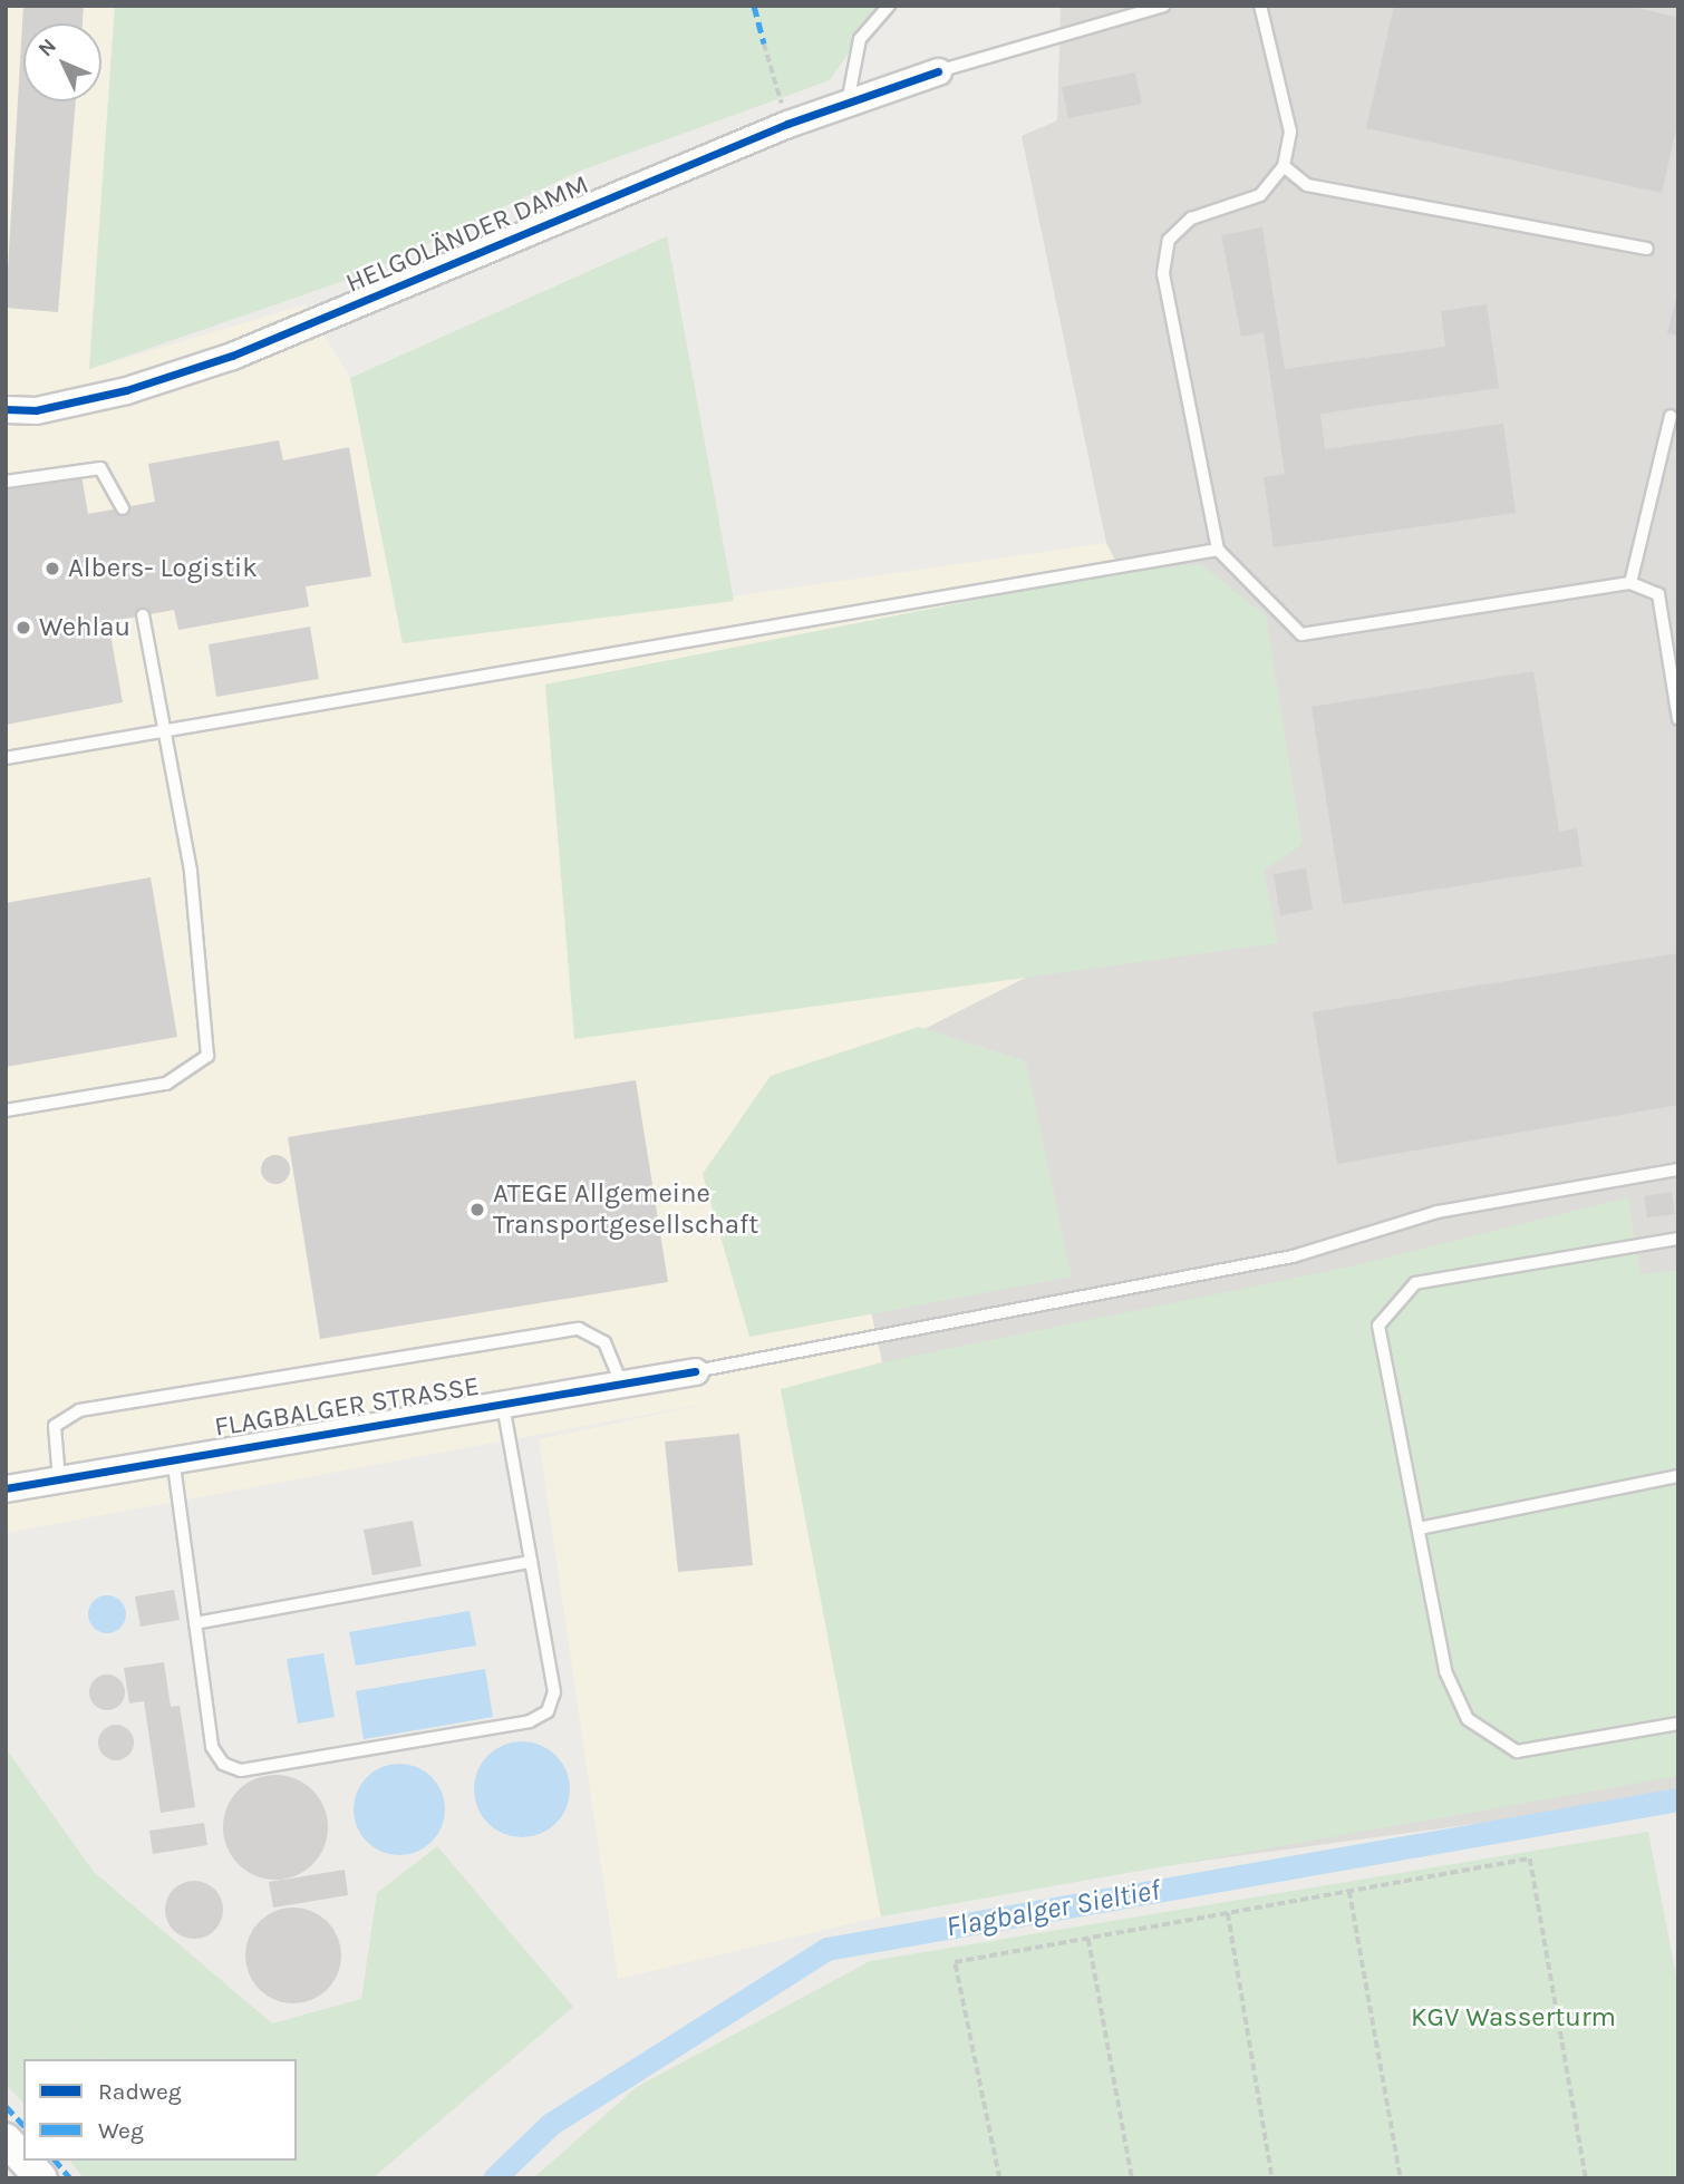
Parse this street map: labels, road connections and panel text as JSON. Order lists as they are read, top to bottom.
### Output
{
  "streets": {
    "street": ["HELGOLÄNDER DAMM", "FLAGBALGER STRASSE"]
  },
  "water": ["Flagbalger Sieltief"],
  "parks": ["KGV Wasserturm"],
  "places": ["Albers- Logistik", "Wehlau", "ATEGE Allgemeine Transportgesellschaft"],
  "legend": ["Radweg", "Weg"],
  "north": "top left"
}
